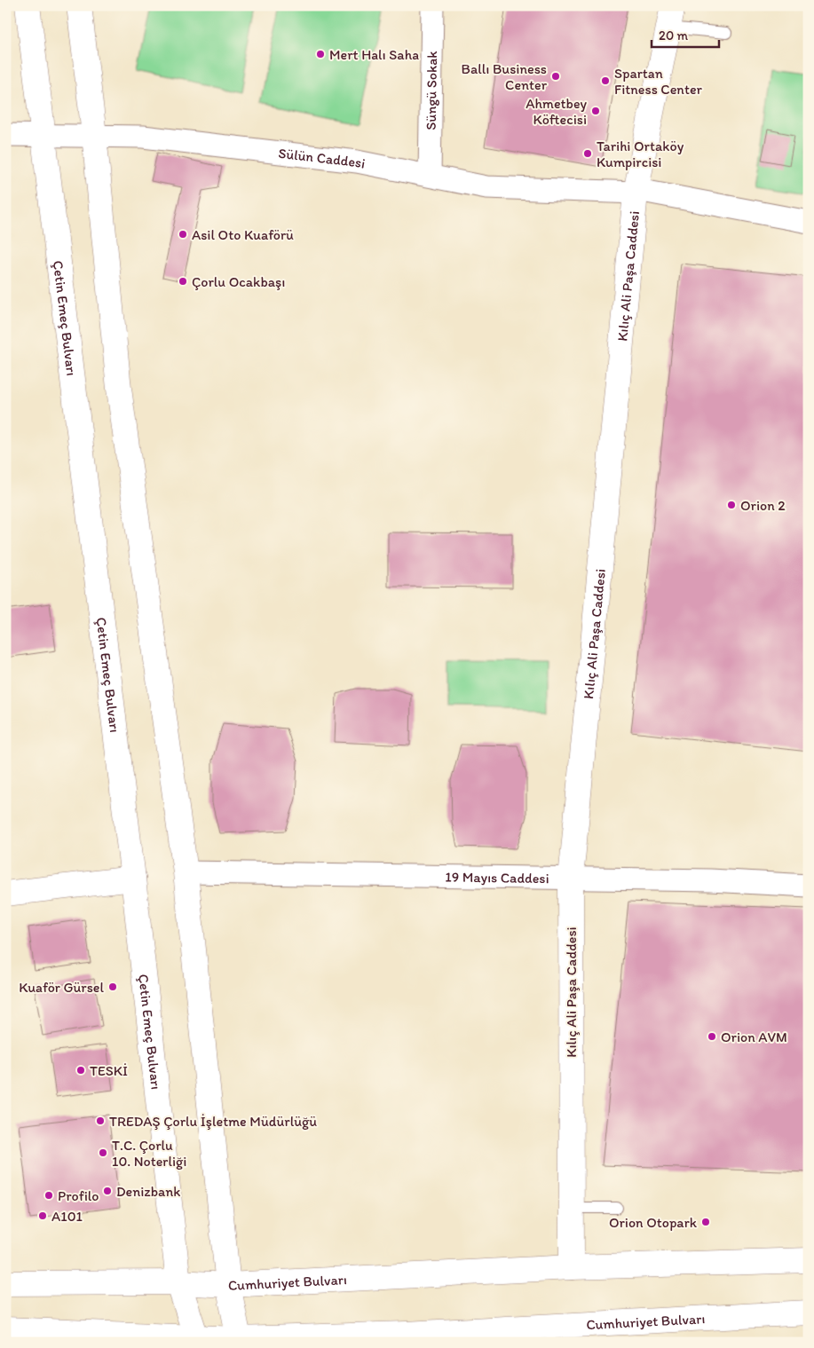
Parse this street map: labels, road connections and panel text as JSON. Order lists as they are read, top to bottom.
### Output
{
  "streets": {
    "main road": ["Kılıç Ali Paşa Caddesi", "Çetin Emeç Bulvarı", "Cumhuriyet Bulvarı"],
    "street": ["Süngü Sokak", "Sülün Caddesi", "19 Mayıs Caddesi"]
  },
  "crossings": [
    ["Süngü Sokak", "Sülün Caddesi"],
    ["Sülün Caddesi", "Kılıç Ali Paşa Caddesi"],
    ["Sülün Caddesi", "Çetin Emeç Bulvarı"],
    ["Kılıç Ali Paşa Caddesi", "19 Mayıs Caddesi"],
    ["Kılıç Ali Paşa Caddesi", "Cumhuriyet Bulvarı"],
    ["Çetin Emeç Bulvarı", "Cumhuriyet Bulvarı"]
  ],
  "places": [
    "Mert Halı Saha",
    "Ballı Business Center",
    "Spartan Fitness Center",
    "Ahmetbey Köftecisi",
    "Tarihi Ortaköy Kumpircisi",
    "Asil Oto Kuaförü",
    "Çorlu Ocakbaşı",
    "Orion 2",
    "Kuaför Gürsel",
    "Orion AVM",
    "TESKİ",
    "TREDAŞ Çorlu İşletme Müdürlüğü",
    "T.C. Çorlu 10. Noterliği",
    "Denizbank",
    "Profilo",
    "A101",
    "Orion Otopark"
  ],
  "scale_bar": "20 m"
}
